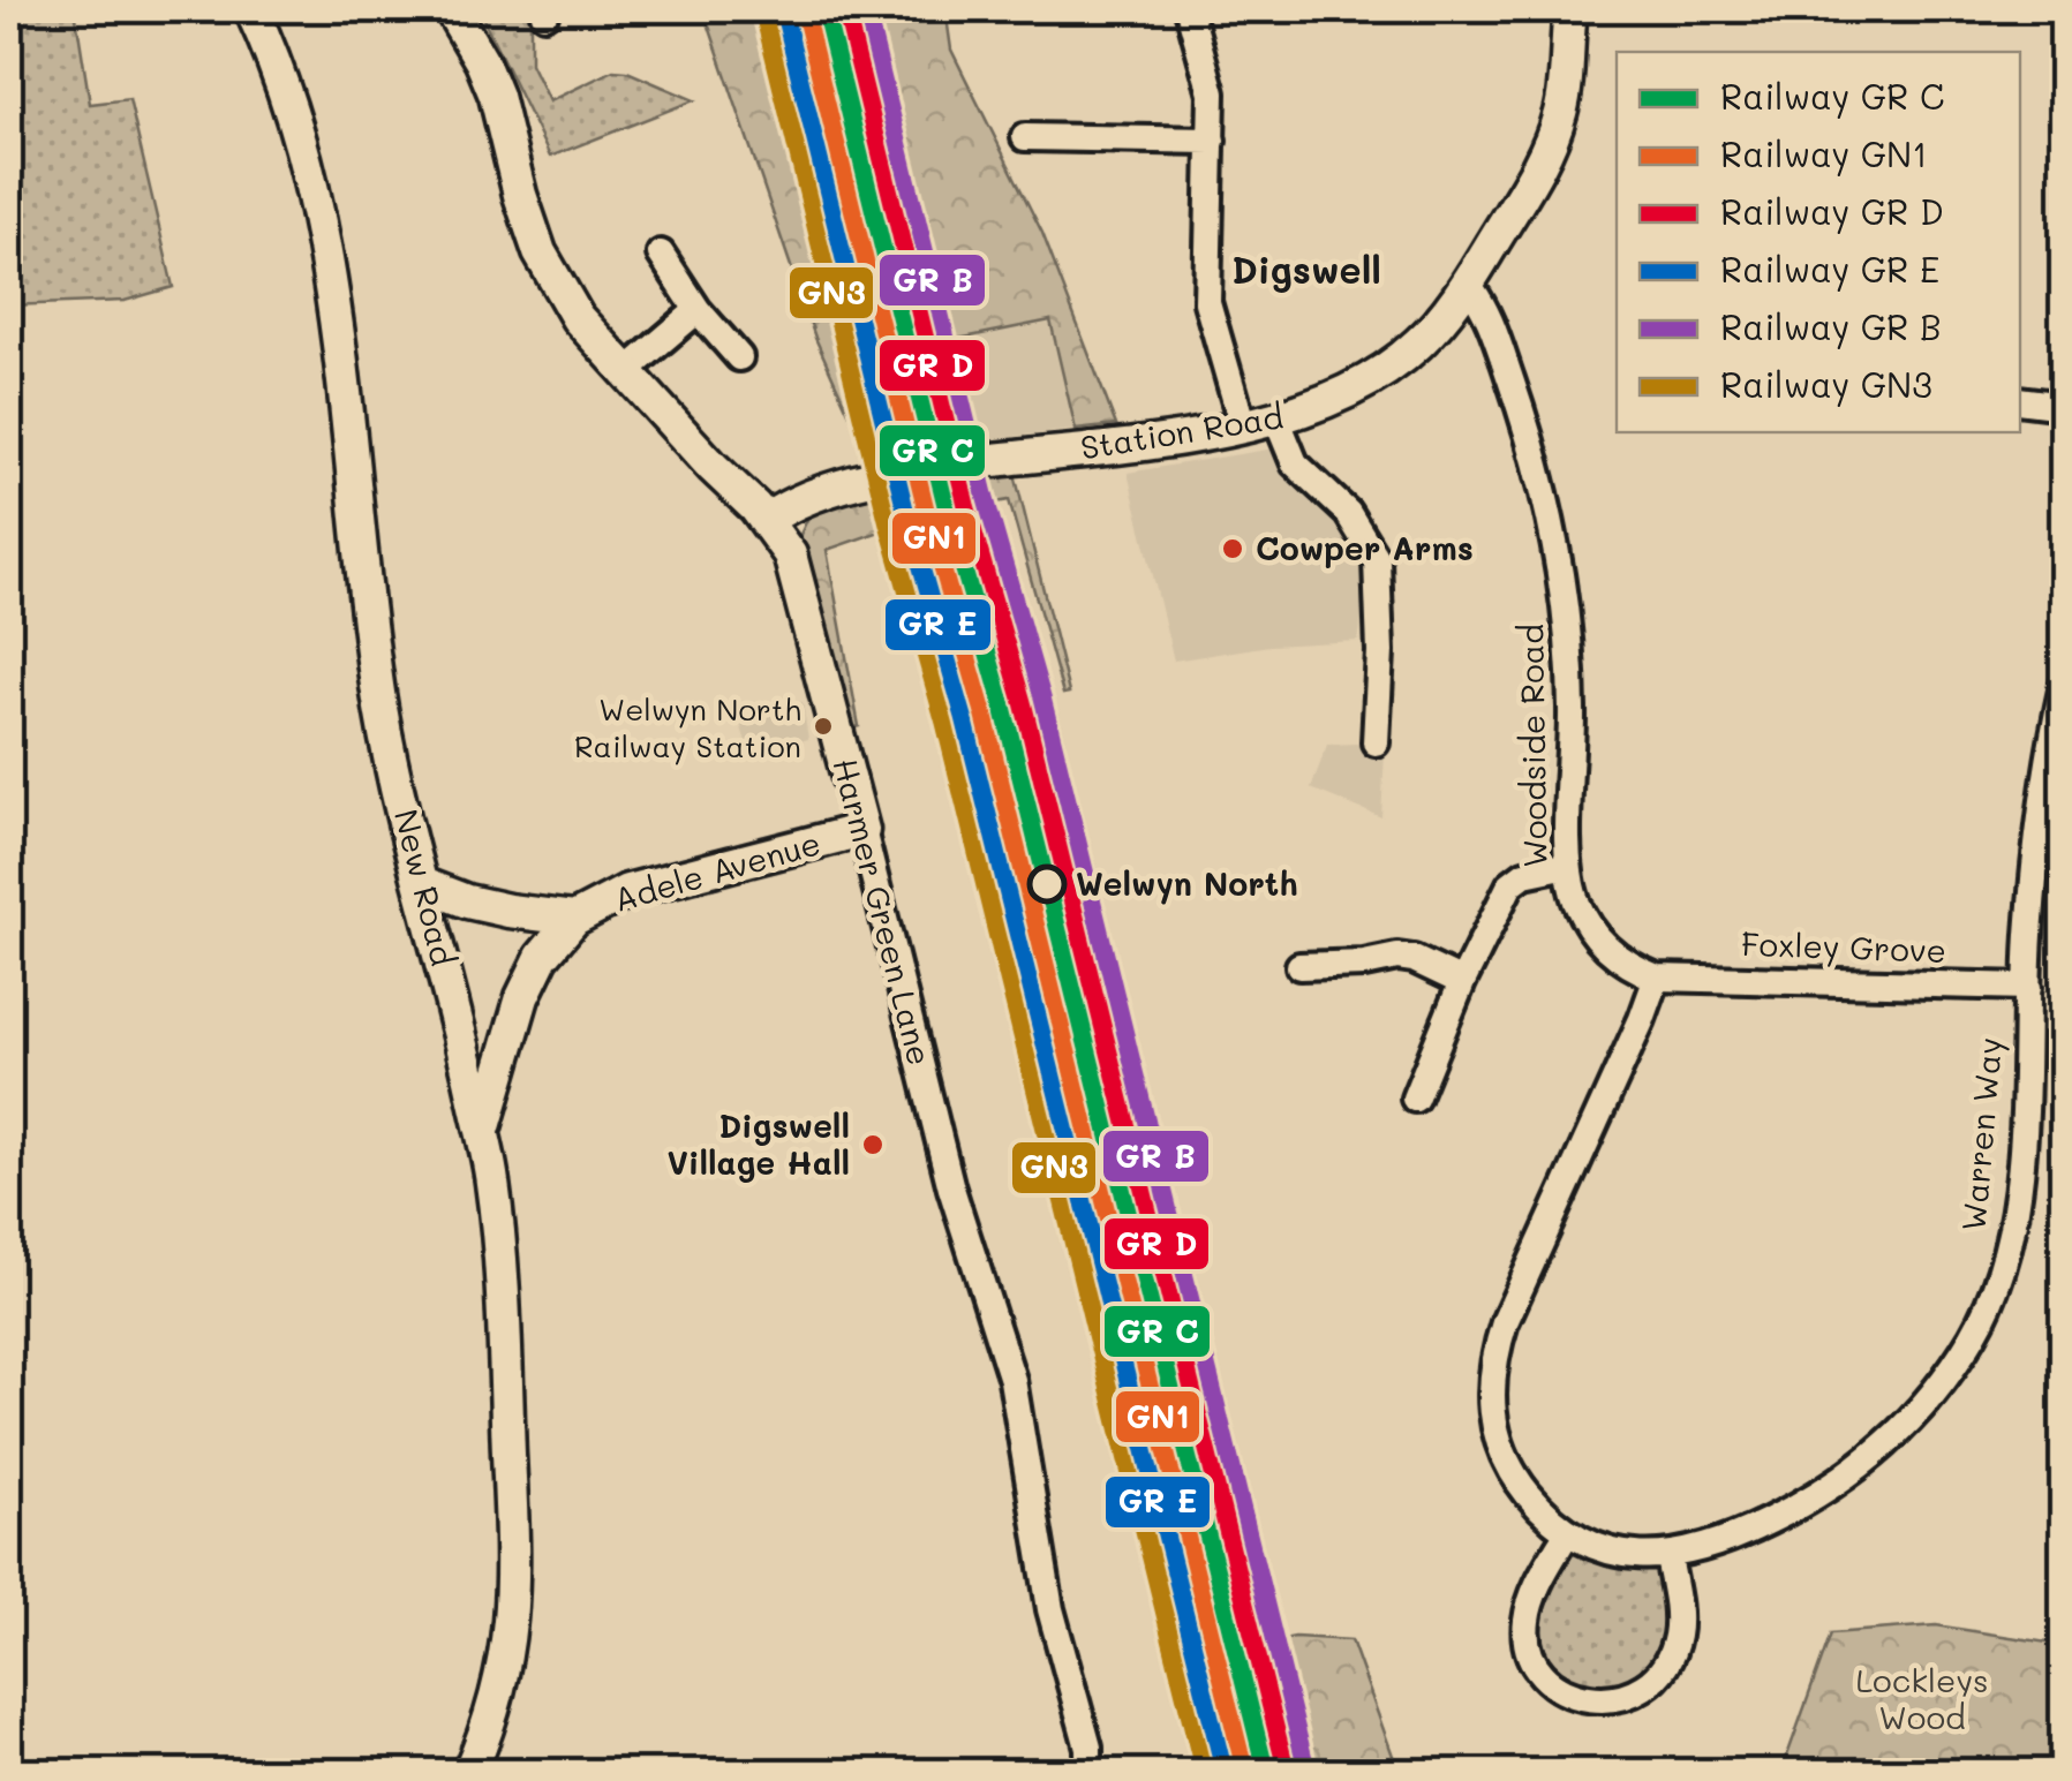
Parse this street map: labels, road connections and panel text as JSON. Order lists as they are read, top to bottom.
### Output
{
  "streets": {
    "street": [
      "Station Road",
      "Woodside Road",
      "Adele Avenue",
      "New Road",
      "Harmer Green Lane",
      "Foxley Grove",
      "Warren Way"
    ]
  },
  "crossings": [
    ["Station Road", "Woodside Road"],
    ["Station Road", "Harmer Green Lane"],
    ["Woodside Road", "Foxley Grove"],
    ["Woodside Road", "Warren Way"],
    ["Adele Avenue", "New Road"],
    ["Adele Avenue", "Harmer Green Lane"],
    ["Foxley Grove", "Warren Way"]
  ],
  "districts": ["Digswell"],
  "parks": ["Lockleys Wood"],
  "places": [
    "Cowper Arms",
    "Welwyn North Railway Station",
    "Welwyn North",
    "Digswell Village Hall"
  ],
  "lines": ["rail line GN1", "rail line GN3"],
  "legend": [
    "Railway GR C",
    "Railway GN1",
    "Railway GR D",
    "Railway GR E",
    "Railway GR B",
    "Railway GN3"
  ]
}
